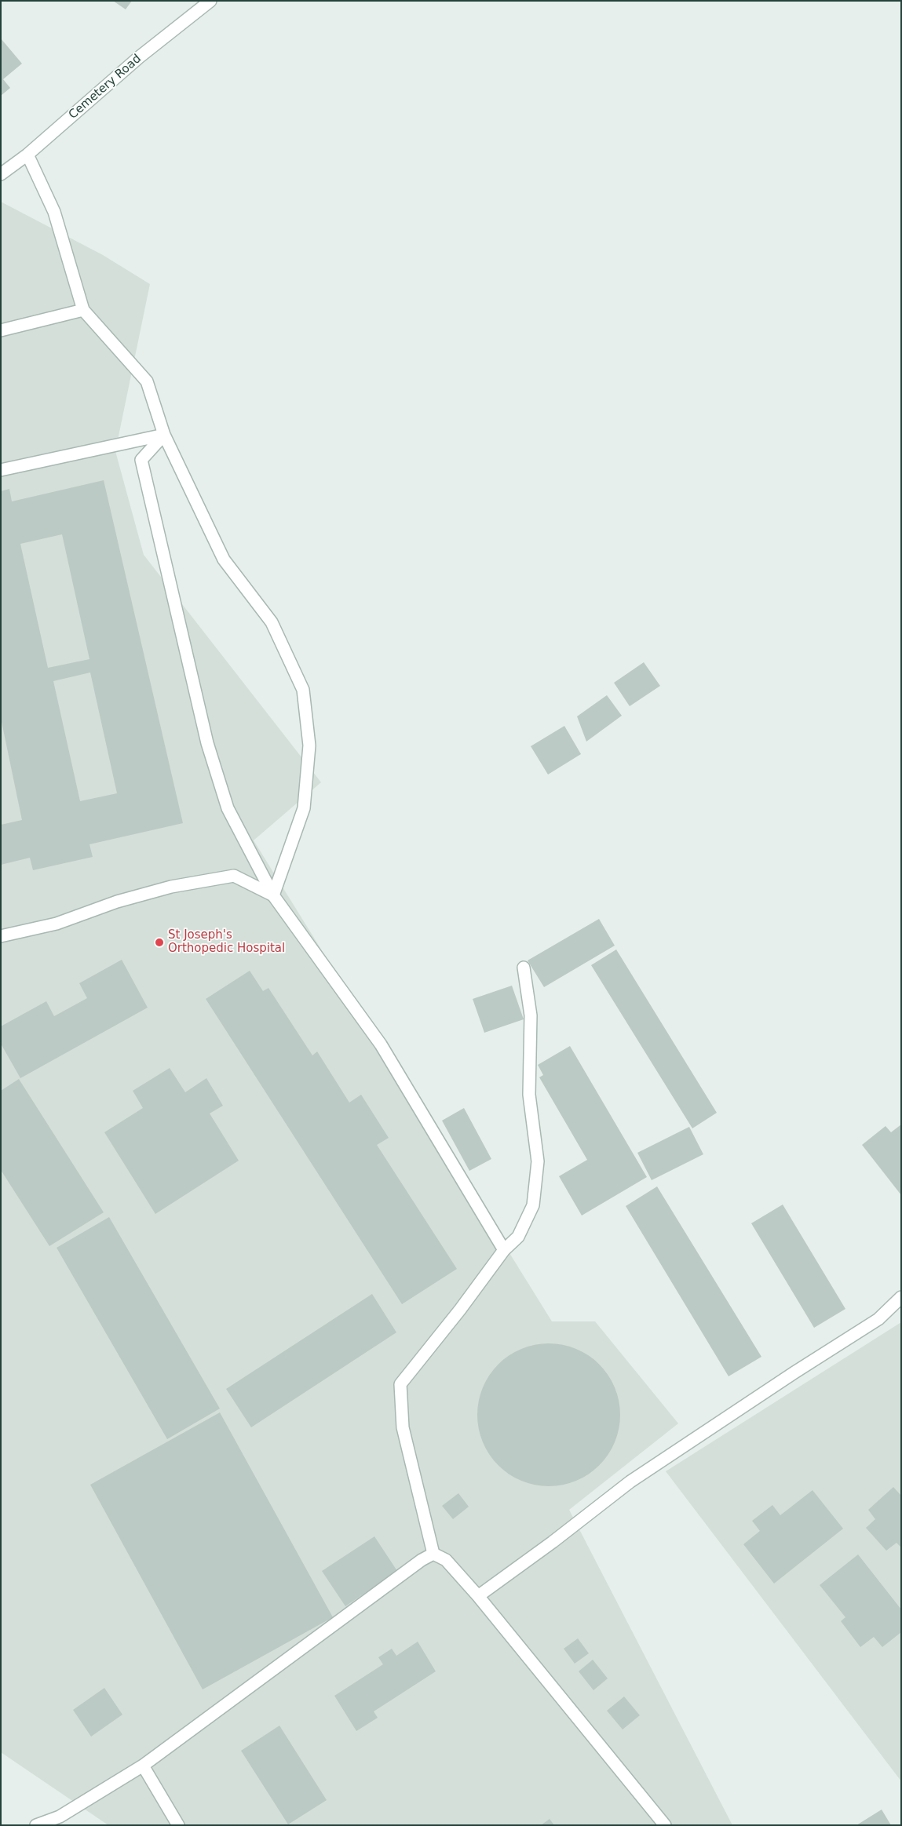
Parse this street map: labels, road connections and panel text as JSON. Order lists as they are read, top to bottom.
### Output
{
  "streets": {
    "street": ["Cemetery Road"]
  },
  "places": ["St Joseph's Orthopedic Hospital"]
}
